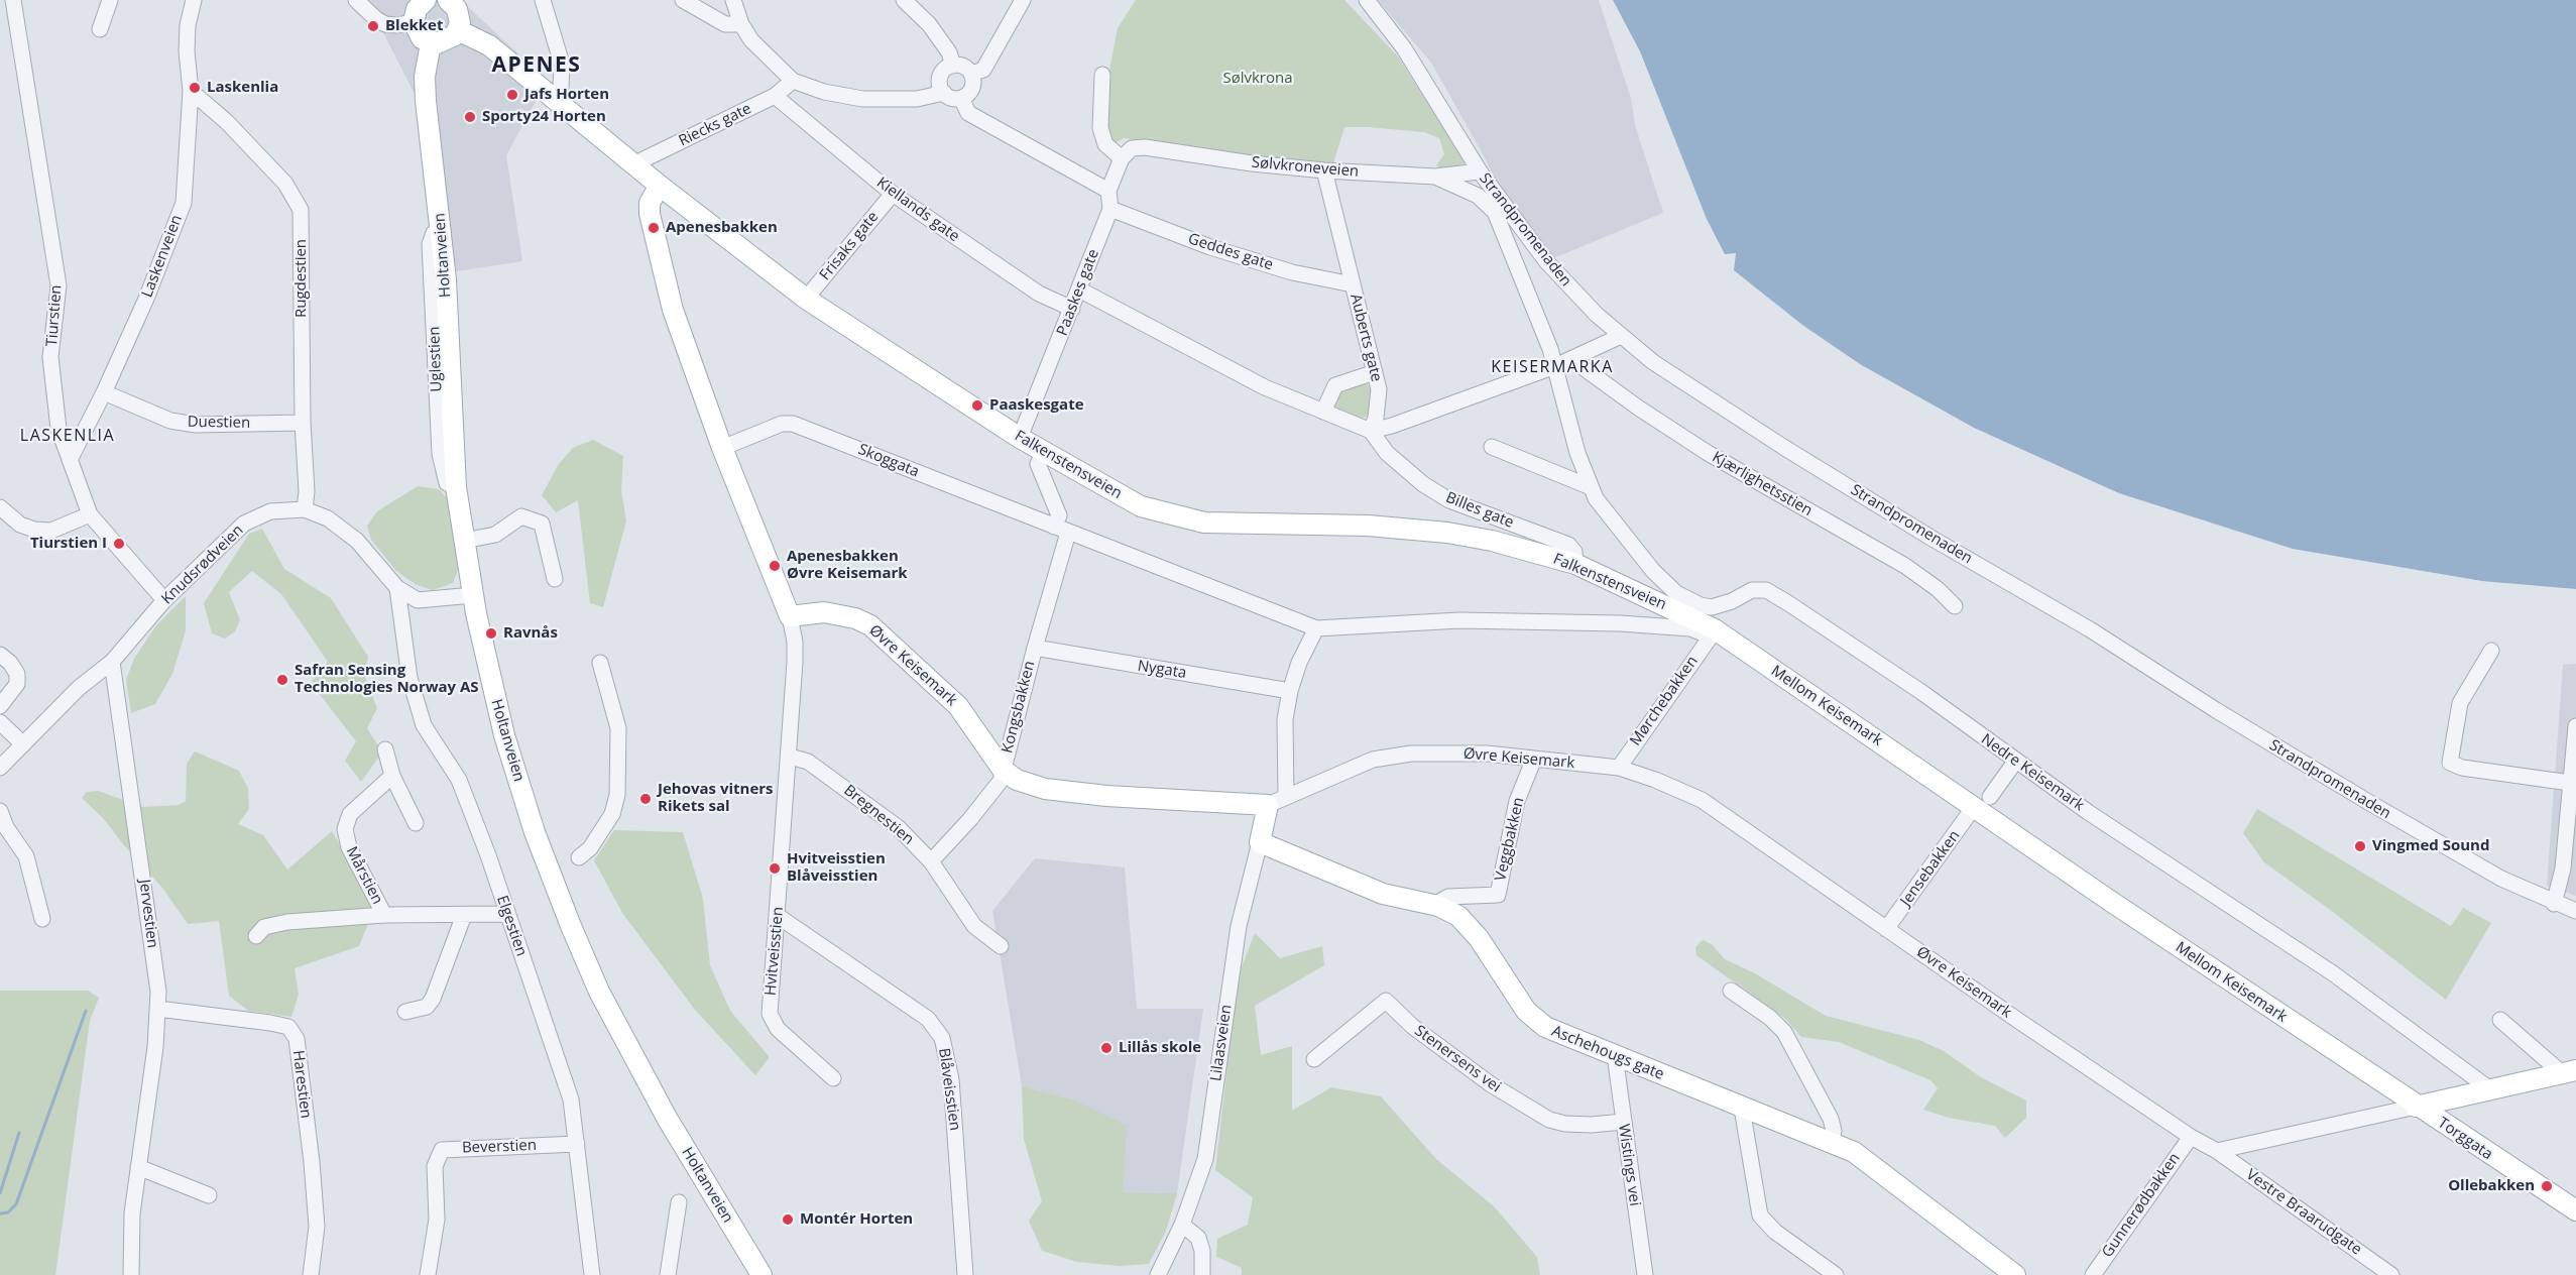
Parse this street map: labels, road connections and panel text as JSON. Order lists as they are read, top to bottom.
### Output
{
  "streets": {
    "main road": [
      "Holtanveien",
      "Falkenstensveien",
      "Øvre Keisemark",
      "Mellom Keisemark",
      "Lilaasveien",
      "Aschehougs gate",
      "Torggata"
    ],
    "street": [
      "Riecks gate",
      "Sølvkroneveien",
      "Kiellands gate",
      "Strandpromenaden",
      "Frisaks gate",
      "Geddes gate",
      "Laskenveien",
      "Rugdestien",
      "Paaskes gate",
      "Tiurstien",
      "Auberts gate",
      "Duestien",
      "Skoggata",
      "Kjærlighetsstien",
      "Billes gate",
      "Knudsrødveien",
      "Nygata",
      "Mørchebakken",
      "Kongsbakken",
      "Nedre Keisemark",
      "Bregnestien",
      "Veggbakken",
      "Jensebakken",
      "Mårstien",
      "Jervestien",
      "Elgestien",
      "Hvitveisstien",
      "Stenersens vei",
      "Harestien",
      "Blåveisstien",
      "Beverstien",
      "Wistings vei",
      "Gunnerødbakken",
      "Vestre Braarudgate"
    ]
  },
  "crossings": [
    ["Riecks gate", "Kiellands gate"],
    ["Riecks gate", "Falkenstensveien"],
    ["Sølvkroneveien", "Strandpromenaden"],
    ["Sølvkroneveien", "Paaskes gate"],
    ["Sølvkroneveien", "Auberts gate"],
    ["Sølvkroneveien", "Nedre Keisemark"],
    ["Kiellands gate", "Frisaks gate"],
    ["Kiellands gate", "Paaskes gate"],
    ["Frisaks gate", "Falkenstensveien"],
    ["Geddes gate", "Paaskes gate"],
    ["Geddes gate", "Auberts gate"],
    ["Holtanveien", "Knudsrødveien"],
    ["Laskenveien", "Rugdestien"],
    ["Laskenveien", "Tiurstien"],
    ["Laskenveien", "Duestien"],
    ["Rugdestien", "Duestien"],
    ["Rugdestien", "Knudsrødveien"],
    ["Paaskes gate", "Falkenstensveien"],
    ["Tiurstien", "Knudsrødveien"],
    ["Auberts gate", "Billes gate"],
    ["Skoggata", "Mellom Keisemark"],
    ["Skoggata", "Kongsbakken"],
    ["Falkenstensveien", "Billes gate"],
    ["Falkenstensveien", "Mørchebakken"],
    ["Falkenstensveien", "Mellom Keisemark"],
    ["Knudsrødveien", "Jervestien"],
    ["Knudsrødveien", "Elgestien"],
    ["Øvre Keisemark", "Mørchebakken"],
    ["Øvre Keisemark", "Kongsbakken"],
    ["Øvre Keisemark", "Veggbakken"],
    ["Øvre Keisemark", "Jensebakken"],
    ["Øvre Keisemark", "Hvitveisstien"],
    ["Øvre Keisemark", "Lilaasveien"],
    ["Øvre Keisemark", "Gunnerødbakken"],
    ["Øvre Keisemark", "Vestre Braarudgate"],
    ["Nygata", "Kongsbakken"],
    ["Mørchebakken", "Mellom Keisemark"],
    ["Mellom Keisemark", "Jensebakken"],
    ["Mellom Keisemark", "Torggata"],
    ["Kongsbakken", "Bregnestien"],
    ["Nedre Keisemark", "Jensebakken"],
    ["Bregnestien", "Hvitveisstien"],
    ["Veggbakken", "Aschehougs gate"],
    ["Mårstien", "Elgestien"],
    ["Jervestien", "Harestien"],
    ["Elgestien", "Beverstien"],
    ["Hvitveisstien", "Blåveisstien"],
    ["Lilaasveien", "Aschehougs gate"],
    ["Aschehougs gate", "Wistings vei"],
    ["Stenersens vei", "Wistings vei"]
  ],
  "districts": ["APENES", "KEISERMARKA", "LASKENLIA"],
  "parks": ["Sølvkrona"],
  "places": [
    "Blekket",
    "Laskenlia",
    "Jafs Horten",
    "Sporty24 Horten",
    "Apenesbakken",
    "Paaskesgate",
    "Tiurstien I",
    "Apenesbakken Øvre Keisemark",
    "Ravnås",
    "Safran Sensing Technologies Norway AS",
    "Jehovas vitners Rikets sal",
    "Vingmed Sound",
    "Hvitveisstien Blåveisstien",
    "Lillås skole",
    "Ollebakken",
    "Montér Horten"
  ]
}
